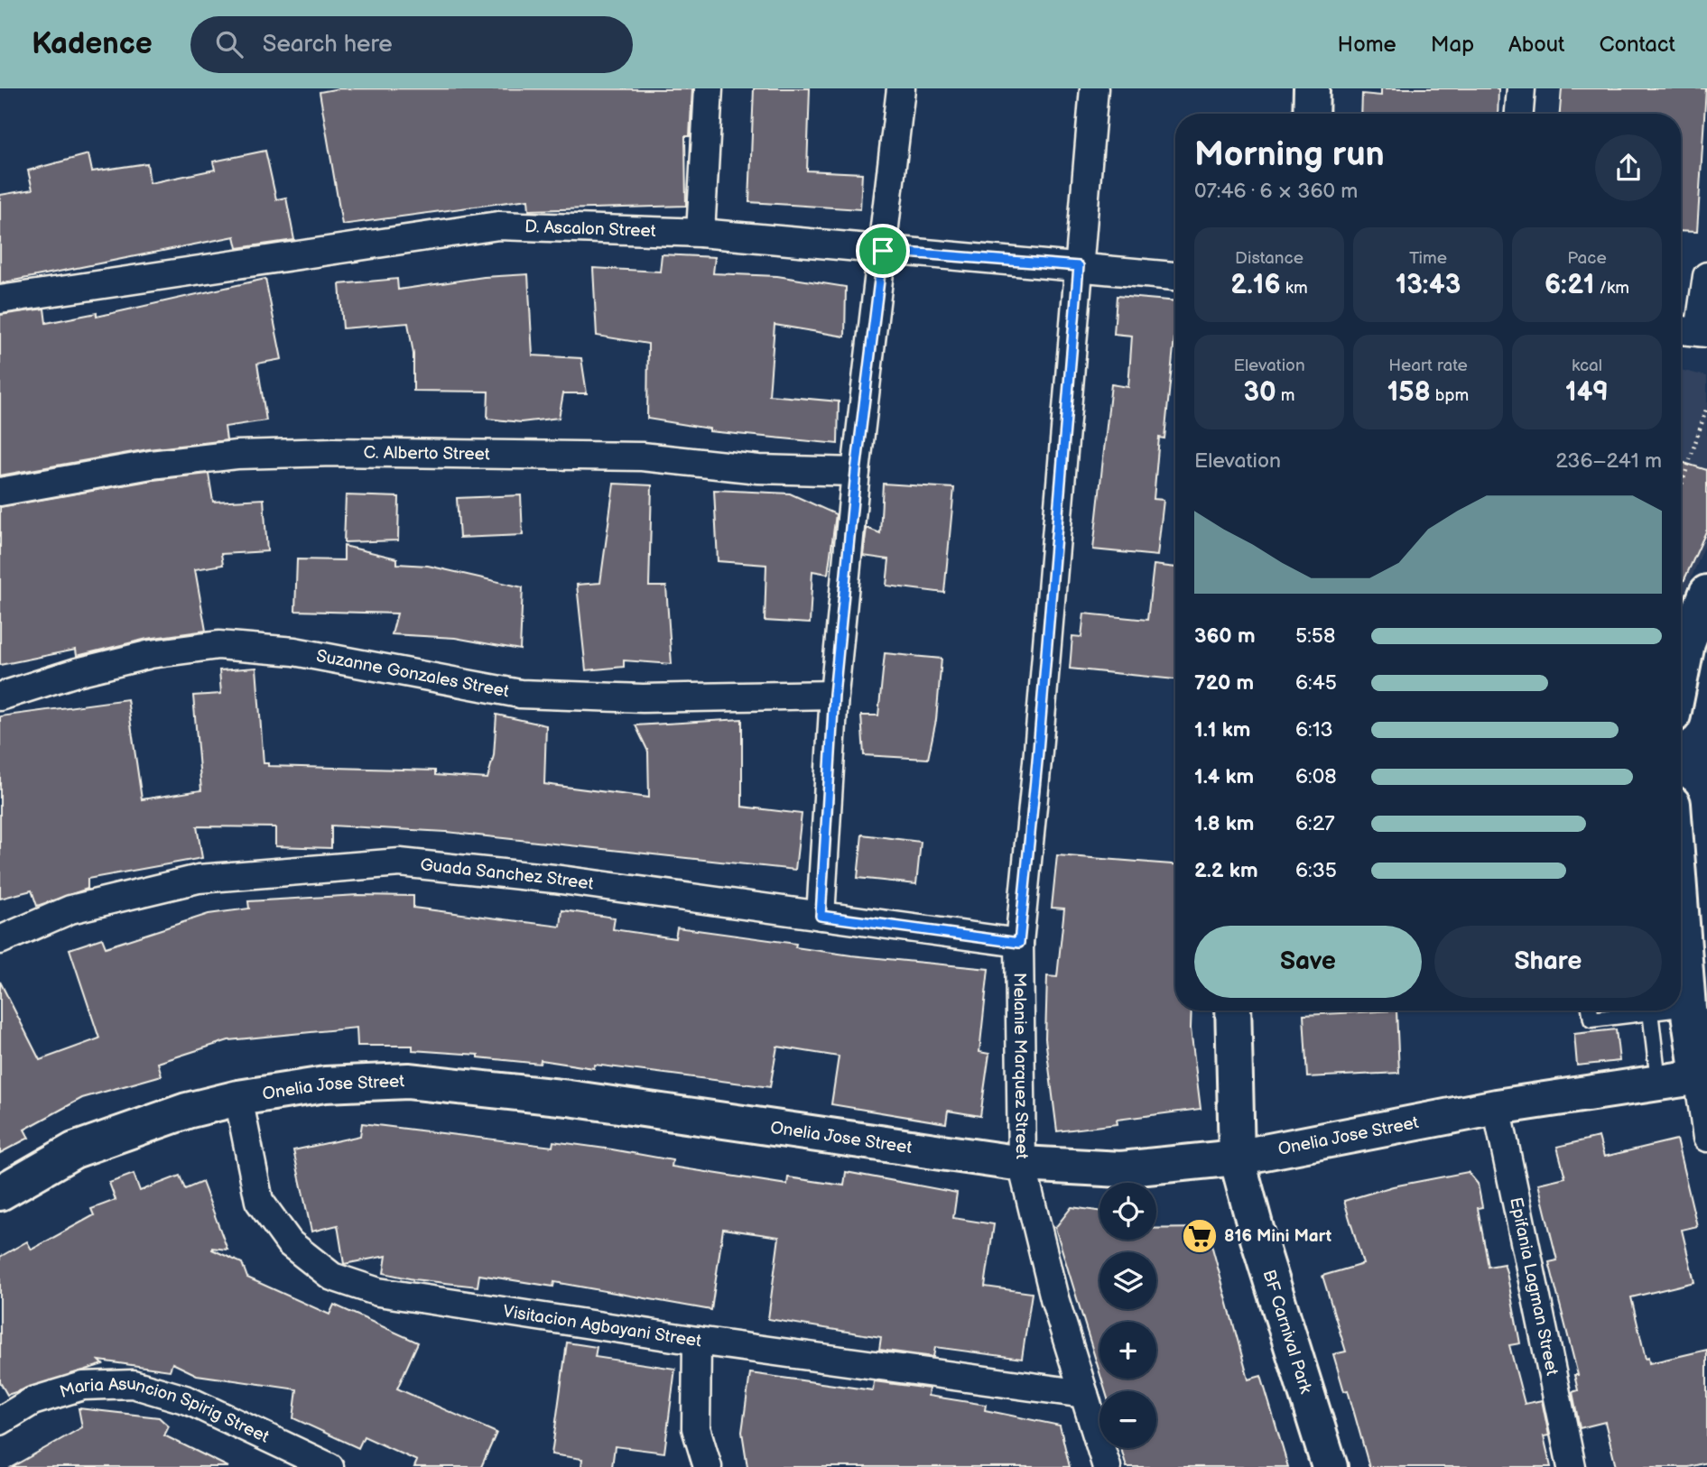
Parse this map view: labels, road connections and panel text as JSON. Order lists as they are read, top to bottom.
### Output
{
  "streets": {
    "main road": ["Onelia Jose Street", "BF Carnival Park"],
    "street": [
      "D. Ascalon Street",
      "C. Alberto Street",
      "Suzanne Gonzales Street",
      "Guada Sanchez Street",
      "Melanie Marquez Street",
      "Epifania Lagman Street",
      "Visitacion Agbayani Street",
      "Maria Asuncion Spirig Street"
    ]
  },
  "crossings": [
    ["D. Ascalon Street", "Melanie Marquez Street"],
    ["Guada Sanchez Street", "Melanie Marquez Street"],
    ["Melanie Marquez Street", "Onelia Jose Street"],
    ["Melanie Marquez Street", "Visitacion Agbayani Street"],
    ["Onelia Jose Street", "Epifania Lagman Street"],
    ["Onelia Jose Street", "Visitacion Agbayani Street"],
    ["Onelia Jose Street", "BF Carnival Park"]
  ],
  "places": {
    "supermarket": ["816 Mini Mart"]
  },
  "page": {
    "header": "Kadence",
    "search": "Search here",
    "nav": [
      "Home",
      "Map",
      "About",
      "Contact"
    ],
    "heading": ["Morning run", "07:46 · 6 × 360 m"],
    "stats": [
      ["Distance", "2.16 km"],
      ["Time", "13:43"],
      ["Pace", "6:21 /km"],
      ["Elevation", "30 m"],
      ["Heart rate", "158 bpm"],
      ["kcal", "149"]
    ],
    "chart": ["Elevation", "236–241 m"],
    "list": [
      {
        "name": "360 m",
        "note": "5:58"
      },
      {
        "name": "720 m",
        "note": "6:45"
      },
      {
        "name": "1.1 km",
        "note": "6:13"
      },
      {
        "name": "1.4 km",
        "note": "6:08"
      },
      {
        "name": "1.8 km",
        "note": "6:27"
      },
      {
        "name": "2.2 km",
        "note": "6:35"
      }
    ],
    "buttons": ["Save", "Share"],
    "map_buttons": ["+", "−"]
  }
}
